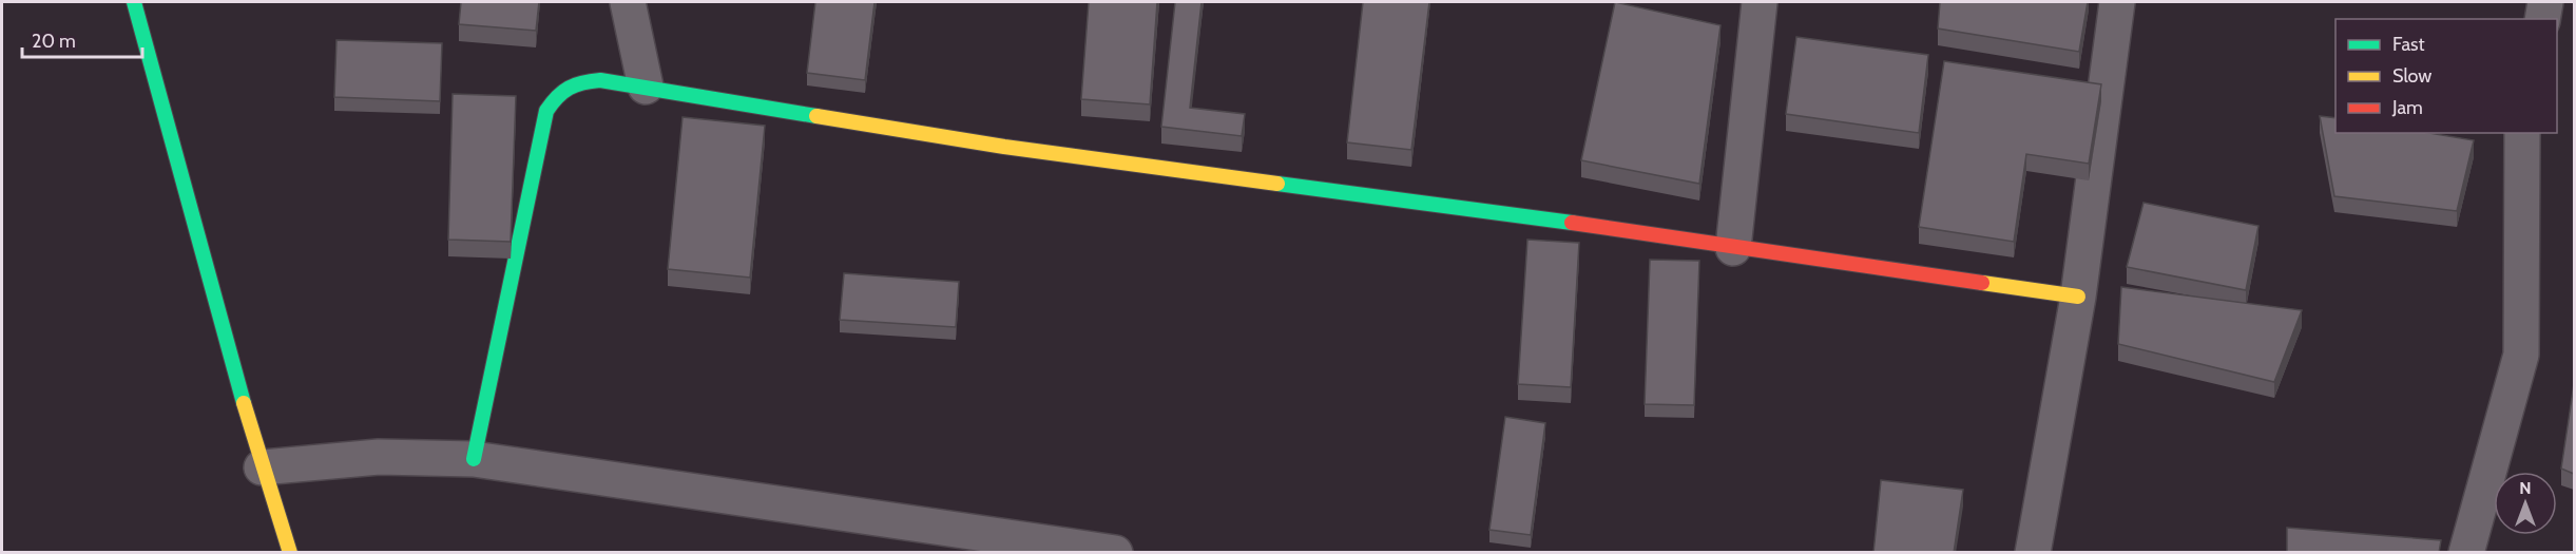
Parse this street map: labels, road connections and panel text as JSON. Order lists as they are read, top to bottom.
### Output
{
  "legend": ["Fast", "Slow", "Jam"],
  "scale_bar": "20 m",
  "north": "top"
}
